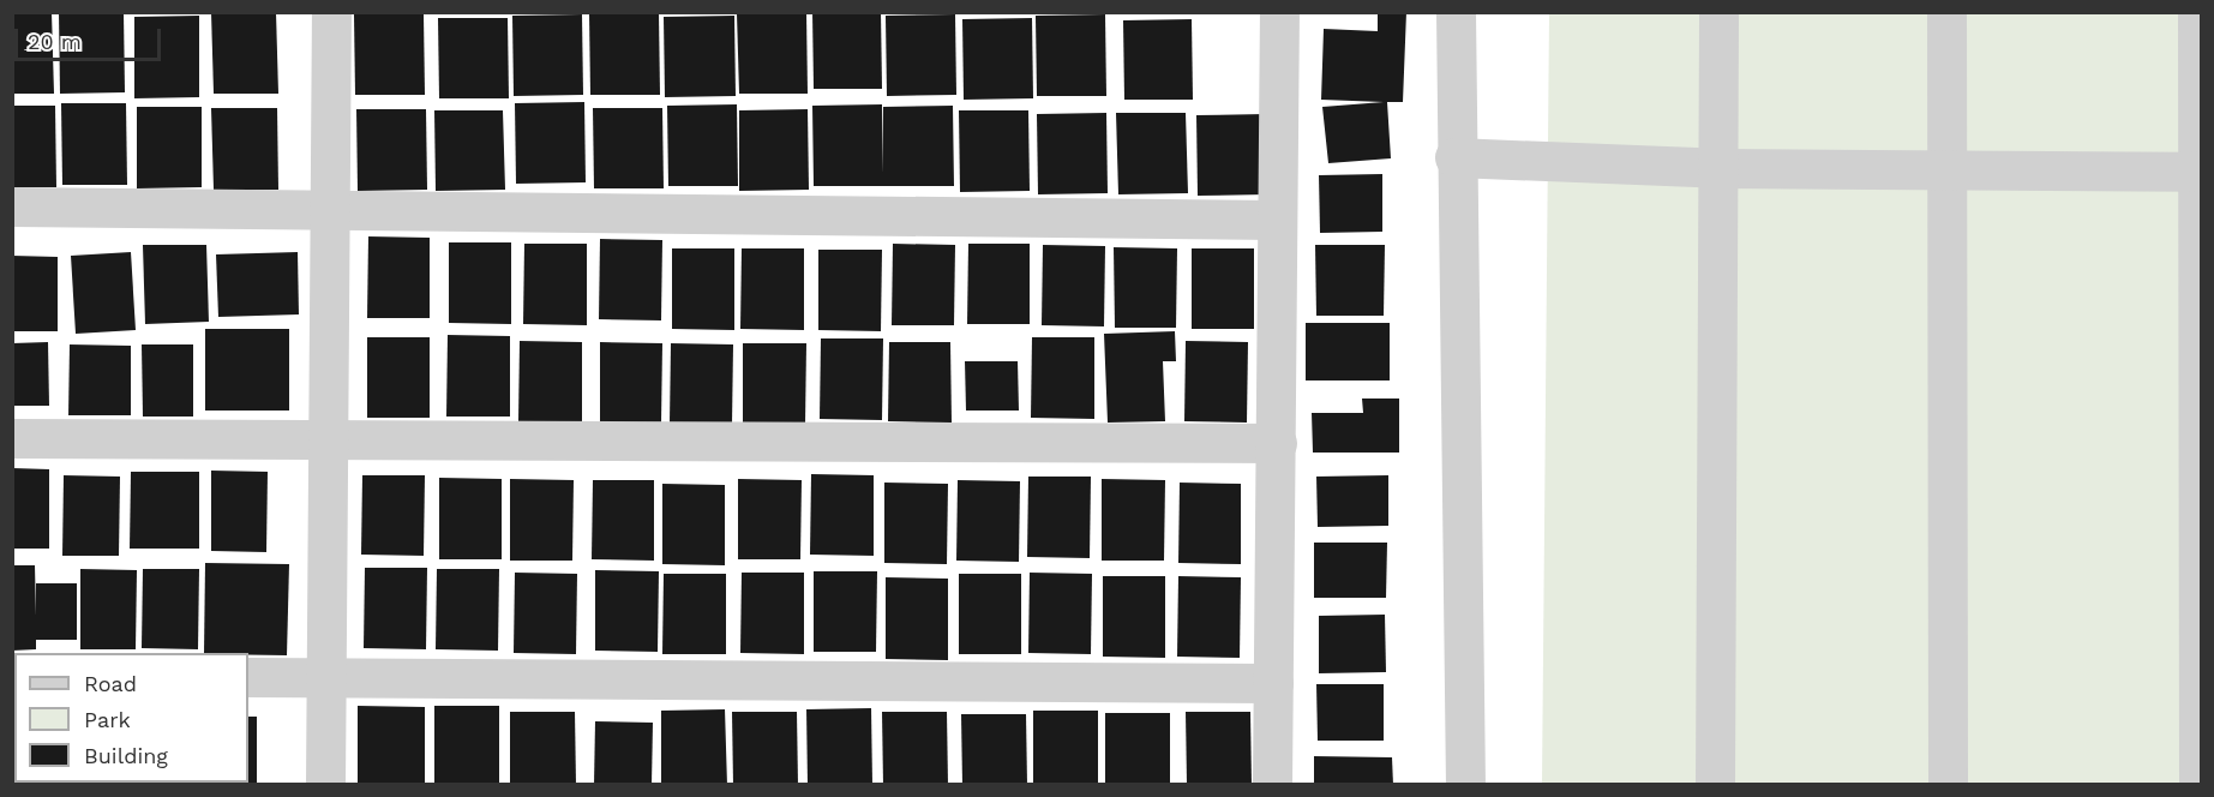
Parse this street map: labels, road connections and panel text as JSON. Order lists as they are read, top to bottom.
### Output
{
  "legend": ["Road", "Park", "Building"],
  "scale_bar": "20 m"
}
